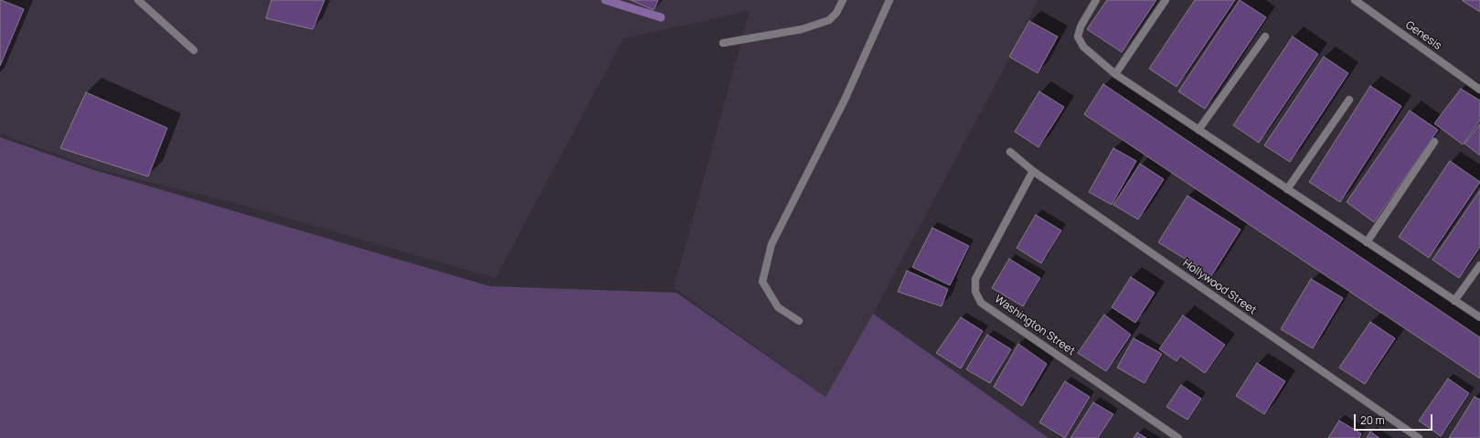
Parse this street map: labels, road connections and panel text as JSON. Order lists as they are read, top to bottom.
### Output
{
  "streets": {
    "street": ["Genesis", "Hollywood Street", "Washington Street"]
  },
  "crossings": [
    ["Hollywood Street", "Washington Street"]
  ],
  "scale_bar": "20 m"
}
